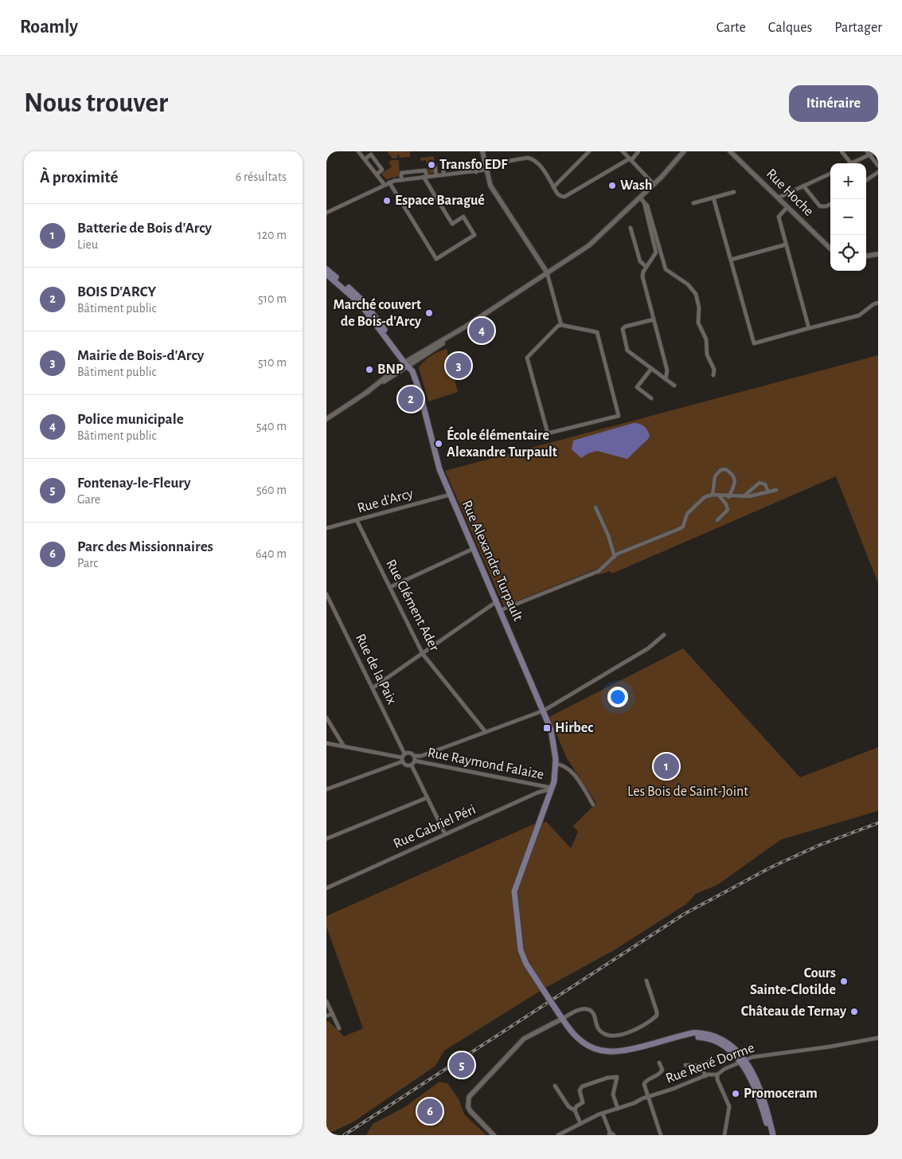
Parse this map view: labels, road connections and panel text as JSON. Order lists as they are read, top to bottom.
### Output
{
  "streets": {
    "main road": ["Rue Alexandre Turpault"],
    "street": [
      "Rue Hoche",
      "Rue d'Arcy",
      "Rue Clément Ader",
      "Rue de la Paix",
      "Rue Raymond Falaize",
      "Rue Gabriel Péri",
      "Rue René Dorme"
    ]
  },
  "crossings": [
    ["Rue d'Arcy", "Rue Alexandre Turpault"],
    ["Rue d'Arcy", "Rue Clément Ader"],
    ["Rue Alexandre Turpault", "Rue Raymond Falaize"],
    ["Rue Alexandre Turpault", "Rue Gabriel Péri"],
    ["Rue Alexandre Turpault", "Rue René Dorme"],
    ["Rue de la Paix", "Rue Raymond Falaize"],
    ["Rue Raymond Falaize", "Rue Gabriel Péri"]
  ],
  "parks": ["Les Bois de Saint-Joint"],
  "places": {
    "other": [
      "Transfo EDF",
      "Wash",
      "Espace Baragué",
      "Marché couvert de Bois-d'Arcy",
      "BNP",
      "École élémentaire Alexandre Turpault",
      "Cours Sainte-Clotilde",
      "Château de Ternay",
      "Promoceram"
    ],
    "transit": ["Hirbec"]
  },
  "page": {
    "header": "Roamly",
    "nav": ["Carte", "Calques", "Partager"],
    "buttons": "Itinéraire",
    "title": "Nous trouver",
    "heading": ["À proximité", "6 résultats"],
    "map_buttons": ["+", "−"],
    "list": [
      {
        "mark": "1",
        "name": "Batterie de Bois d'Arcy",
        "note": "Lieu",
        "value": "120 m"
      },
      {
        "mark": "2",
        "name": "BOIS D'ARCY",
        "note": "Bâtiment public",
        "value": "510 m"
      },
      {
        "mark": "3",
        "name": "Mairie de Bois-d'Arcy",
        "note": "Bâtiment public",
        "value": "510 m"
      },
      {
        "mark": "4",
        "name": "Police municipale",
        "note": "Bâtiment public",
        "value": "540 m"
      },
      {
        "mark": "5",
        "name": "Fontenay-le-Fleury",
        "note": "Gare",
        "value": "560 m"
      },
      {
        "mark": "6",
        "name": "Parc des Missionnaires",
        "note": "Parc",
        "value": "640 m"
      }
    ],
    "pins": [
      "4",
      "3",
      "2",
      "1",
      "5",
      "6"
    ]
  }
}
